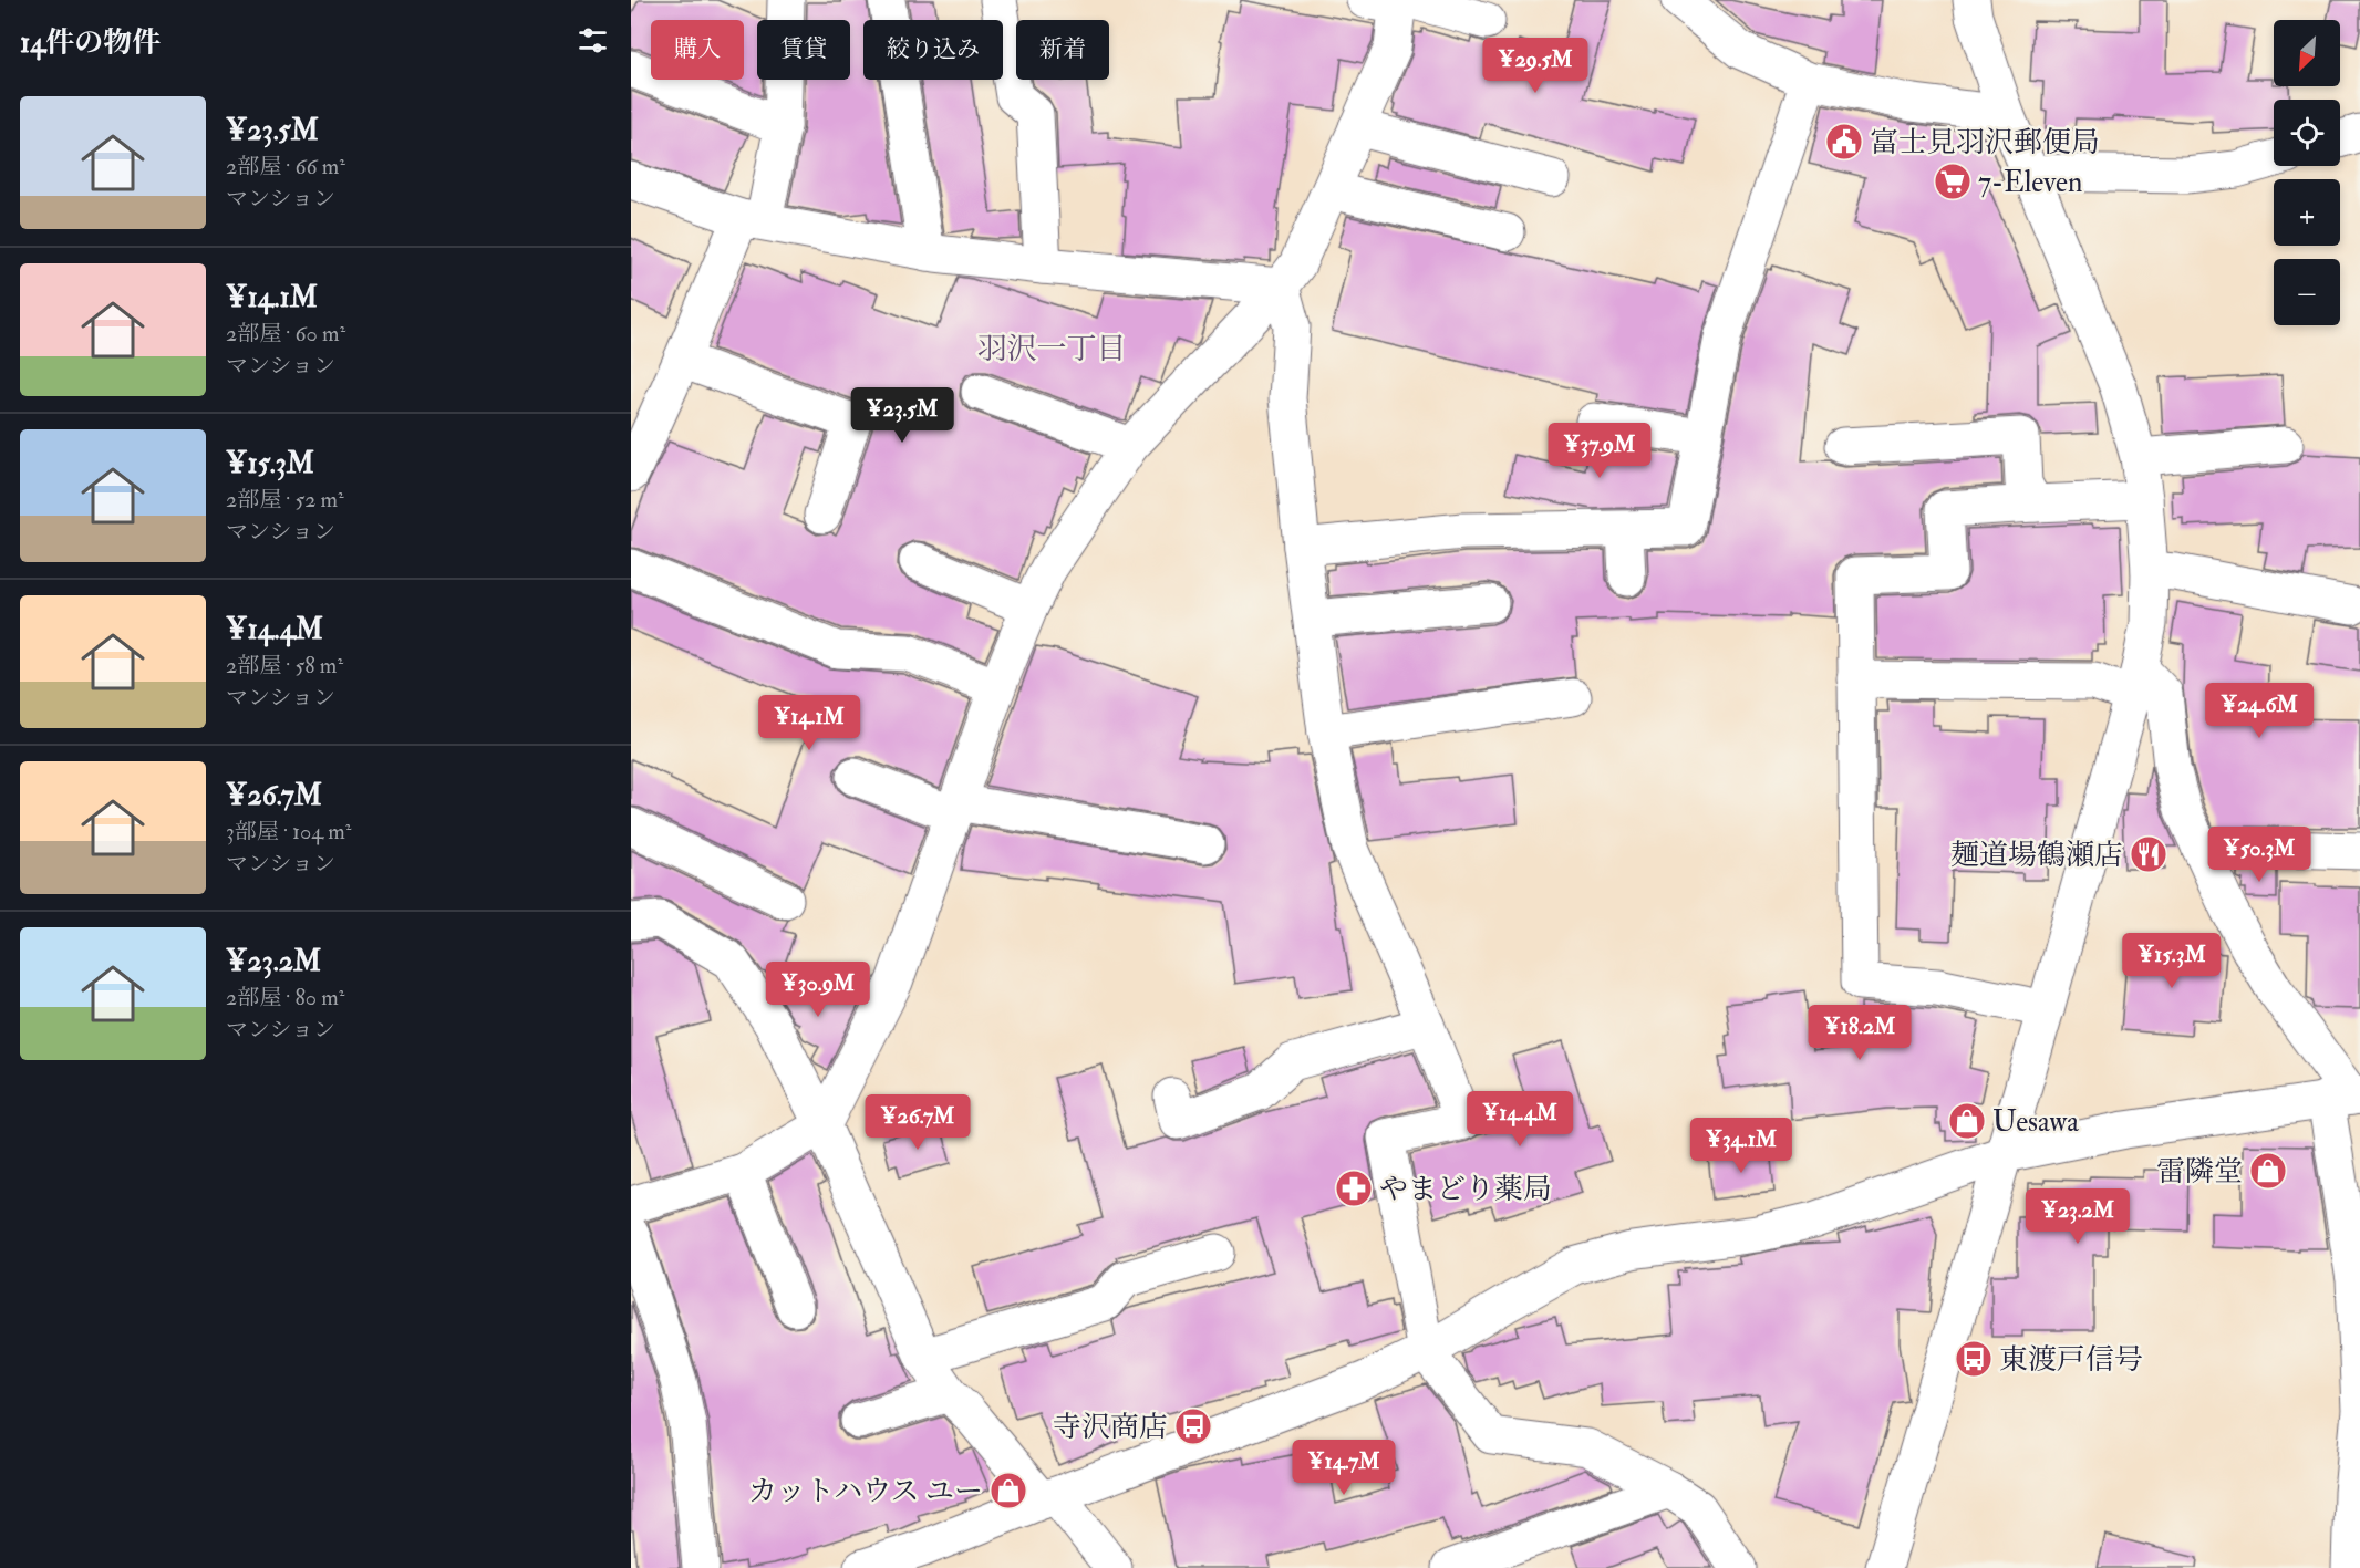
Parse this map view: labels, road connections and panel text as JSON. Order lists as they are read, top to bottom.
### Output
{
  "districts": ["羽沢一丁目"],
  "places": {
    "public building": ["富士見羽沢郵便局"],
    "supermarket": ["7-Eleven"],
    "restaurant": ["麺道場鶴瀬店"],
    "shop": ["Uesawa", "雷隣堂", "カットハウス ユー"],
    "pharmacy": ["やまどり薬局"],
    "bus stop": ["東渡戸信号", "寺沢商店"]
  },
  "north": "bottom left",
  "page": {
    "heading": "14件の物件",
    "map_buttons": ["+", "−"],
    "chip": [
      "購入",
      "賃貸",
      "絞り込み",
      "新着"
    ],
    "price": [
      "¥29.5M",
      "¥23.5M",
      "¥37.9M",
      "¥24.6M",
      "¥14.1M",
      "¥50.3M",
      "¥15.3M",
      "¥30.9M",
      "¥18.2M",
      "¥14.4M",
      "¥26.7M",
      "¥34.1M",
      "¥23.2M",
      "¥14.7M"
    ],
    "list": [
      {
        "name": "¥23.5M",
        "note": "2部屋 · 66 m² · マンション"
      },
      {
        "name": "¥14.1M",
        "note": "2部屋 · 60 m² · マンション"
      },
      {
        "name": "¥15.3M",
        "note": "2部屋 · 52 m² · マンション"
      },
      {
        "name": "¥14.4M",
        "note": "2部屋 · 58 m² · マンション"
      },
      {
        "name": "¥26.7M",
        "note": "3部屋 · 104 m² · マンション"
      },
      {
        "name": "¥23.2M",
        "note": "2部屋 · 80 m² · マンション"
      }
    ]
  }
}
